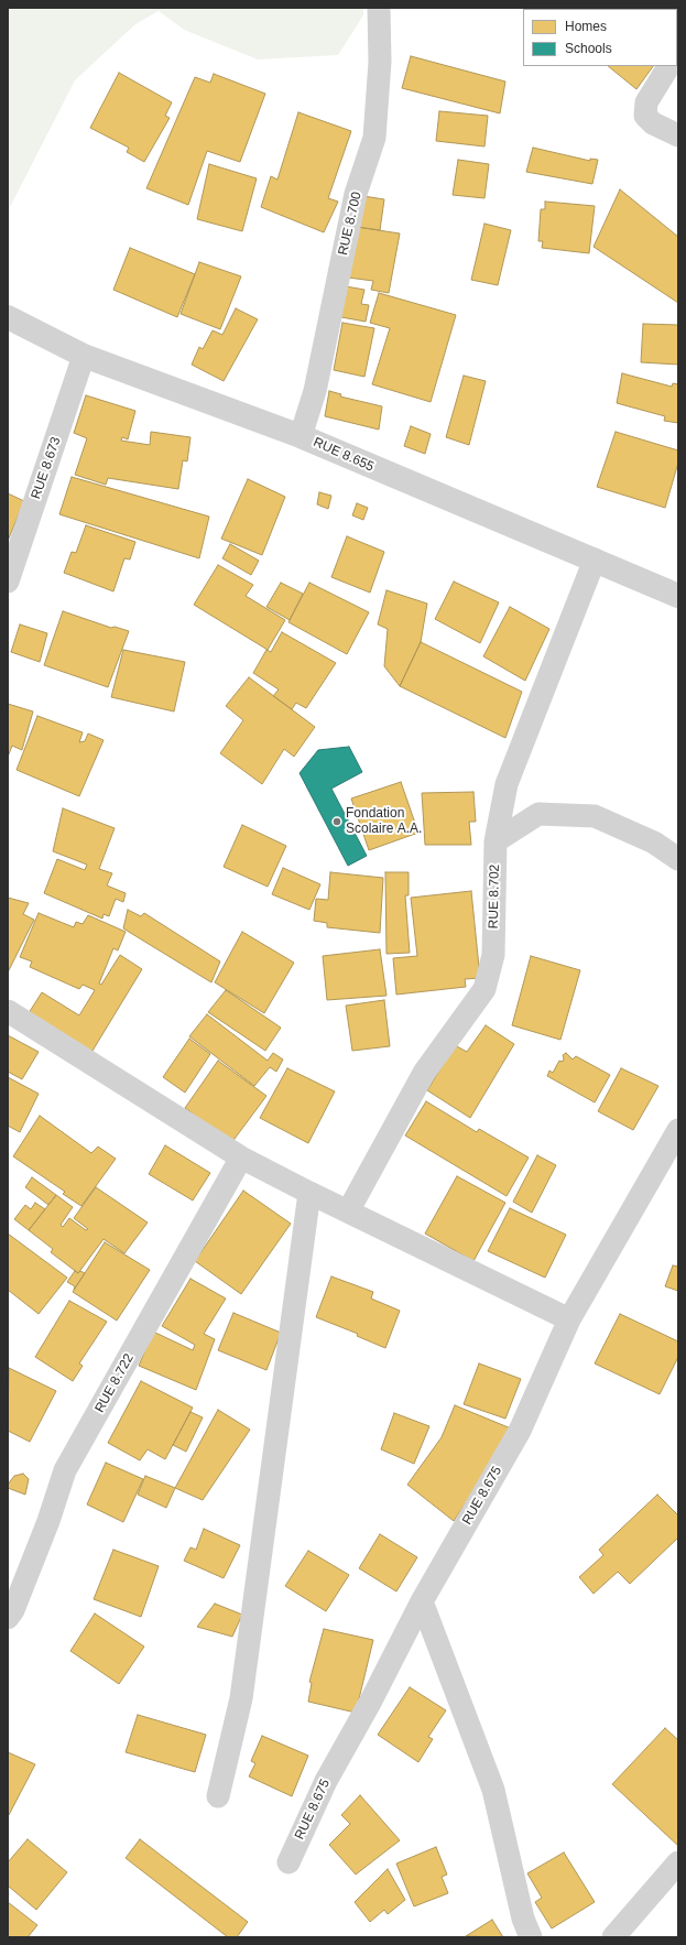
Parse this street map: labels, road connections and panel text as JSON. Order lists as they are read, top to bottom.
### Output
{
  "streets": {
    "street": [
      "RUE 8.700",
      "RUE 8.655",
      "RUE 8.673",
      "RUE 8.702",
      "RUE 8.722",
      "RUE 8.675"
    ]
  },
  "crossings": [
    ["RUE 8.700", "RUE 8.655"],
    ["RUE 8.655", "RUE 8.673"],
    ["RUE 8.655", "RUE 8.702"]
  ],
  "places": ["Fondation Scolaire A.A."],
  "legend": ["Homes", "Schools"]
}
